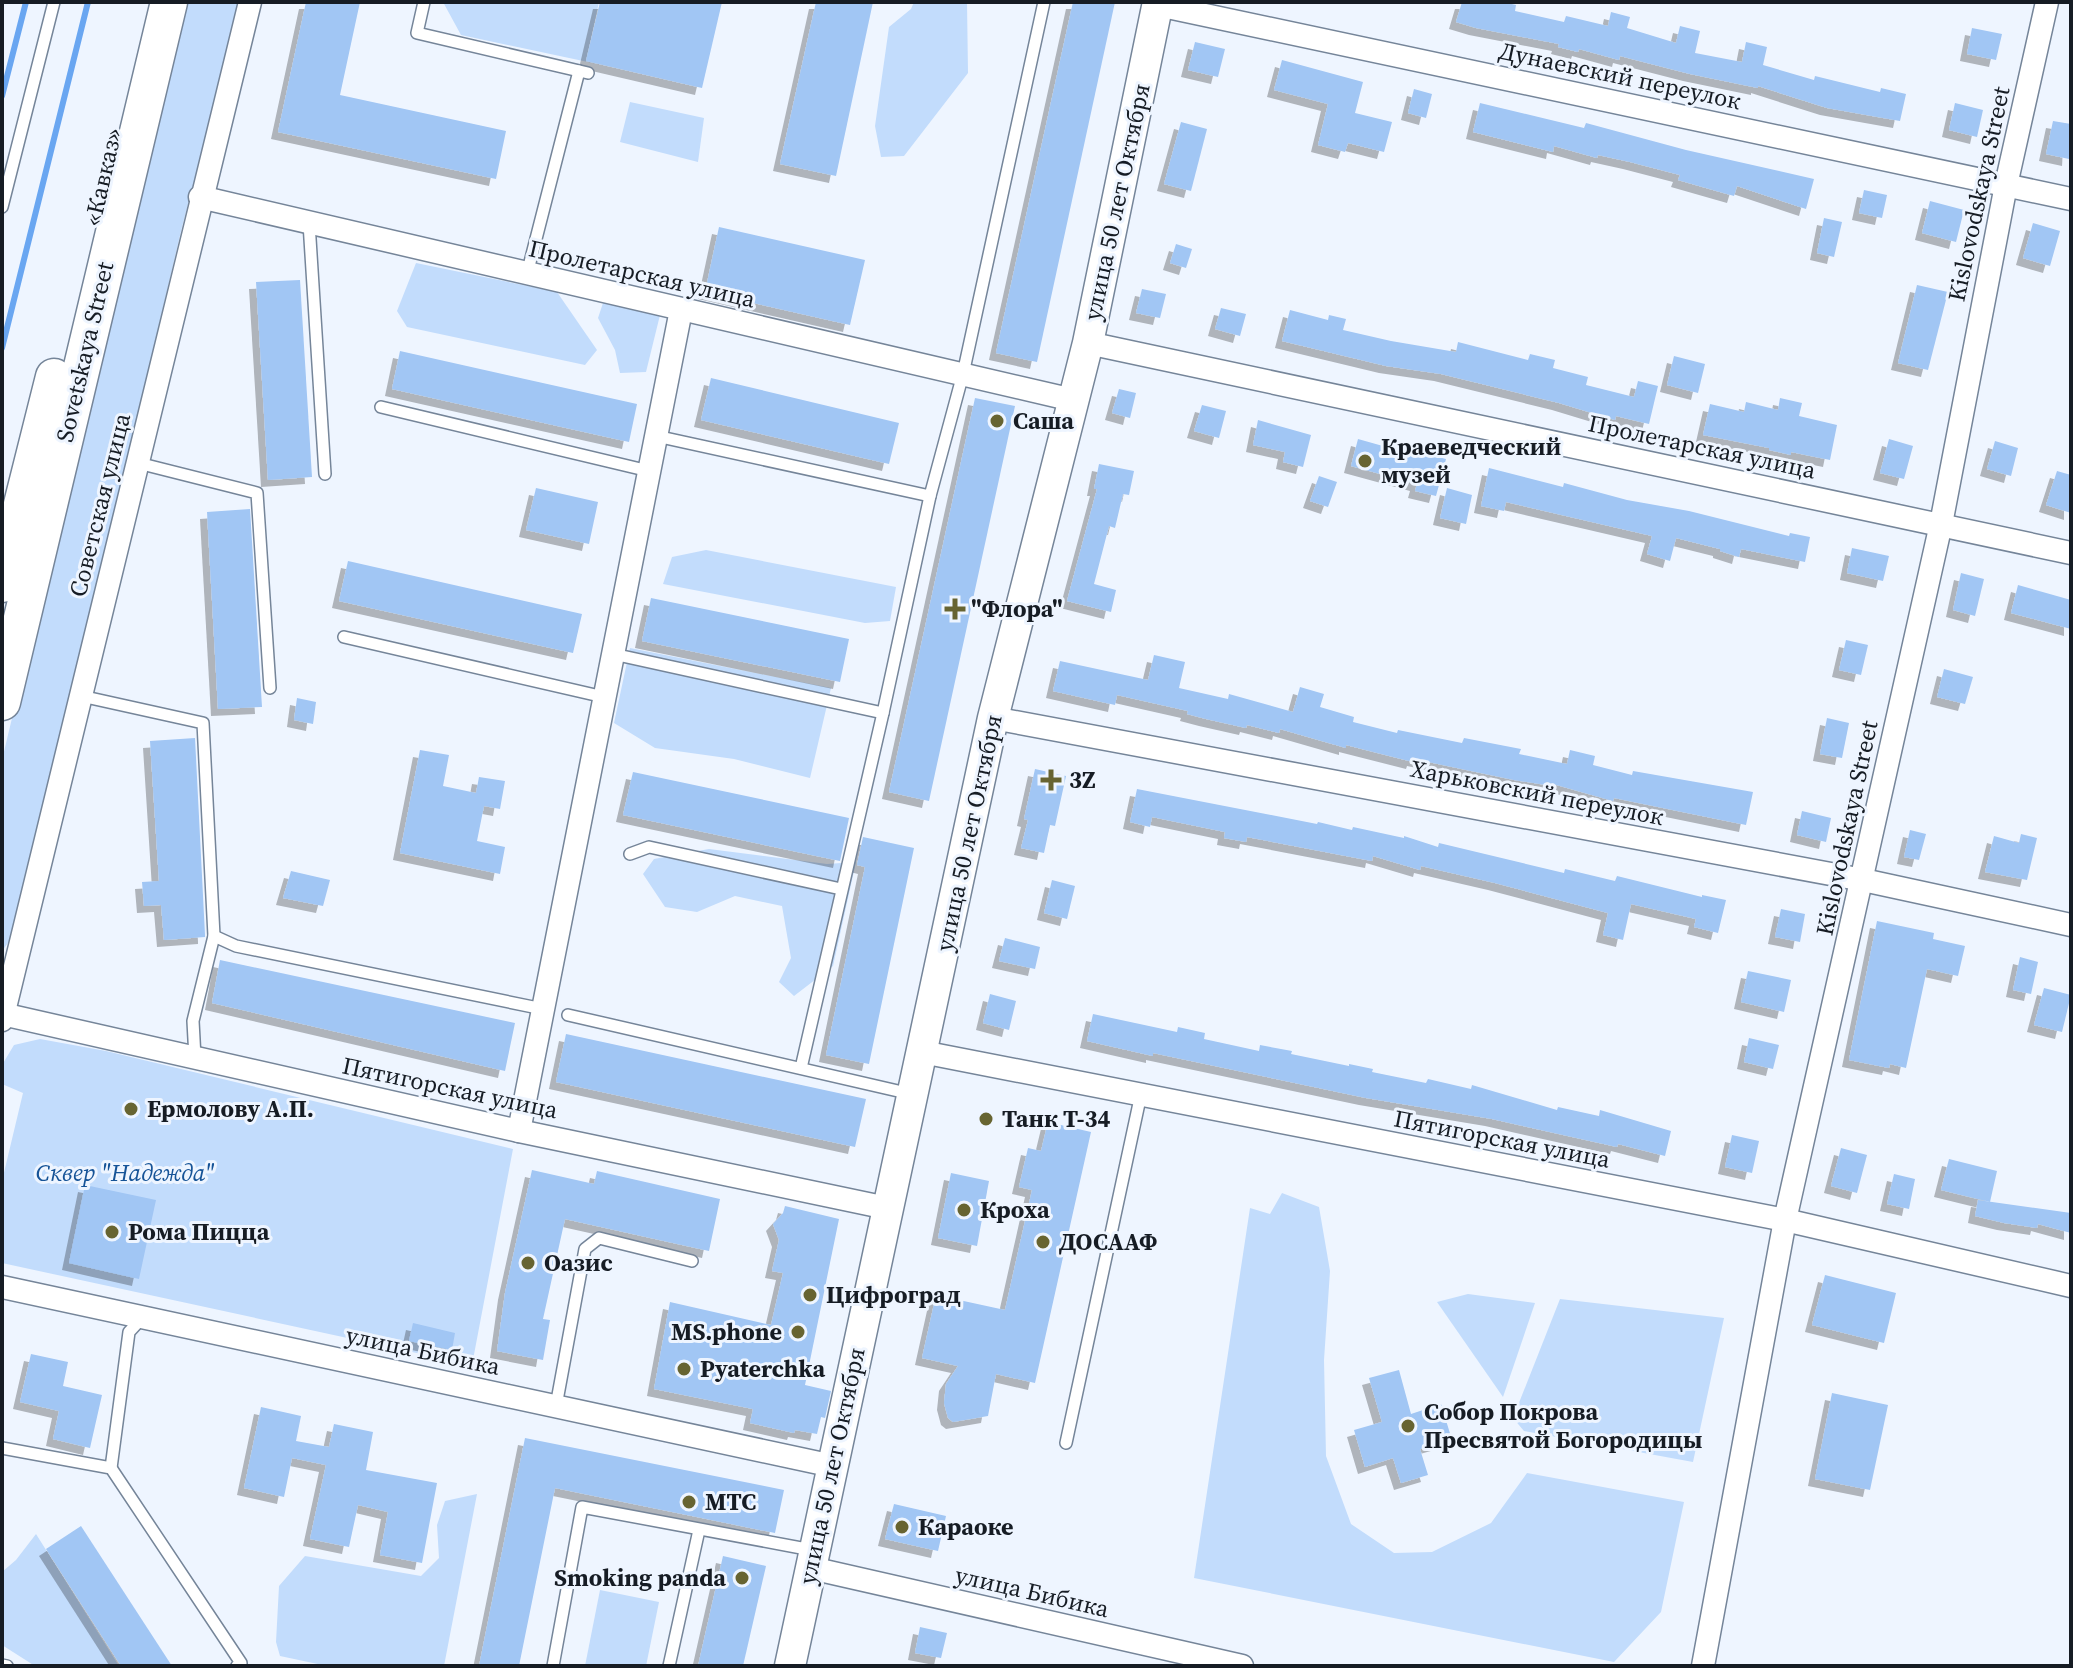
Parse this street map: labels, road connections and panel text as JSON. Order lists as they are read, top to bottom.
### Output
{
  "streets": {
    "highway": ["«Кавказ»", "Sovetskaya Street"],
    "main road": ["улица 50 лет Октября"],
    "street": [
      "Дунаевский переулок",
      "Kislovodskaya Street",
      "Пролетарская улица",
      "Советская улица",
      "Харьковский переулок",
      "Пятигорская улица",
      "улица Бибика"
    ]
  },
  "crossings": [
    ["Дунаевский переулок", "Kislovodskaya Street"],
    ["Дунаевский переулок", "улица 50 лет Октября"],
    ["Kislovodskaya Street", "Пролетарская улица"],
    ["Kislovodskaya Street", "Харьковский переулок"],
    ["Kislovodskaya Street", "Пятигорская улица"],
    ["улица 50 лет Октября", "Пролетарская улица"],
    ["улица 50 лет Октября", "Харьковский переулок"],
    ["улица 50 лет Октября", "Пятигорская улица"],
    ["улица 50 лет Октября", "улица Бибика"],
    ["Пролетарская улица", "Советская улица"],
    ["Советская улица", "Пятигорская улица"]
  ],
  "parks": ["Сквер \"Надежда\""],
  "places": {
    "other": [
      "Саша",
      "Краеведческий музей",
      "Ермолову А.П.",
      "Танк Т-34",
      "Кроха",
      "Рома Пицца",
      "ДОСААФ",
      "Оазис",
      "Цифроград",
      "MS.phone",
      "Pyaterchka",
      "Собор Покрова Пресвятой Богородицы",
      "МТС",
      "Караоке",
      "Smoking panda"
    ],
    "health": ["\"Флора\"", "3Z"]
  }
}
